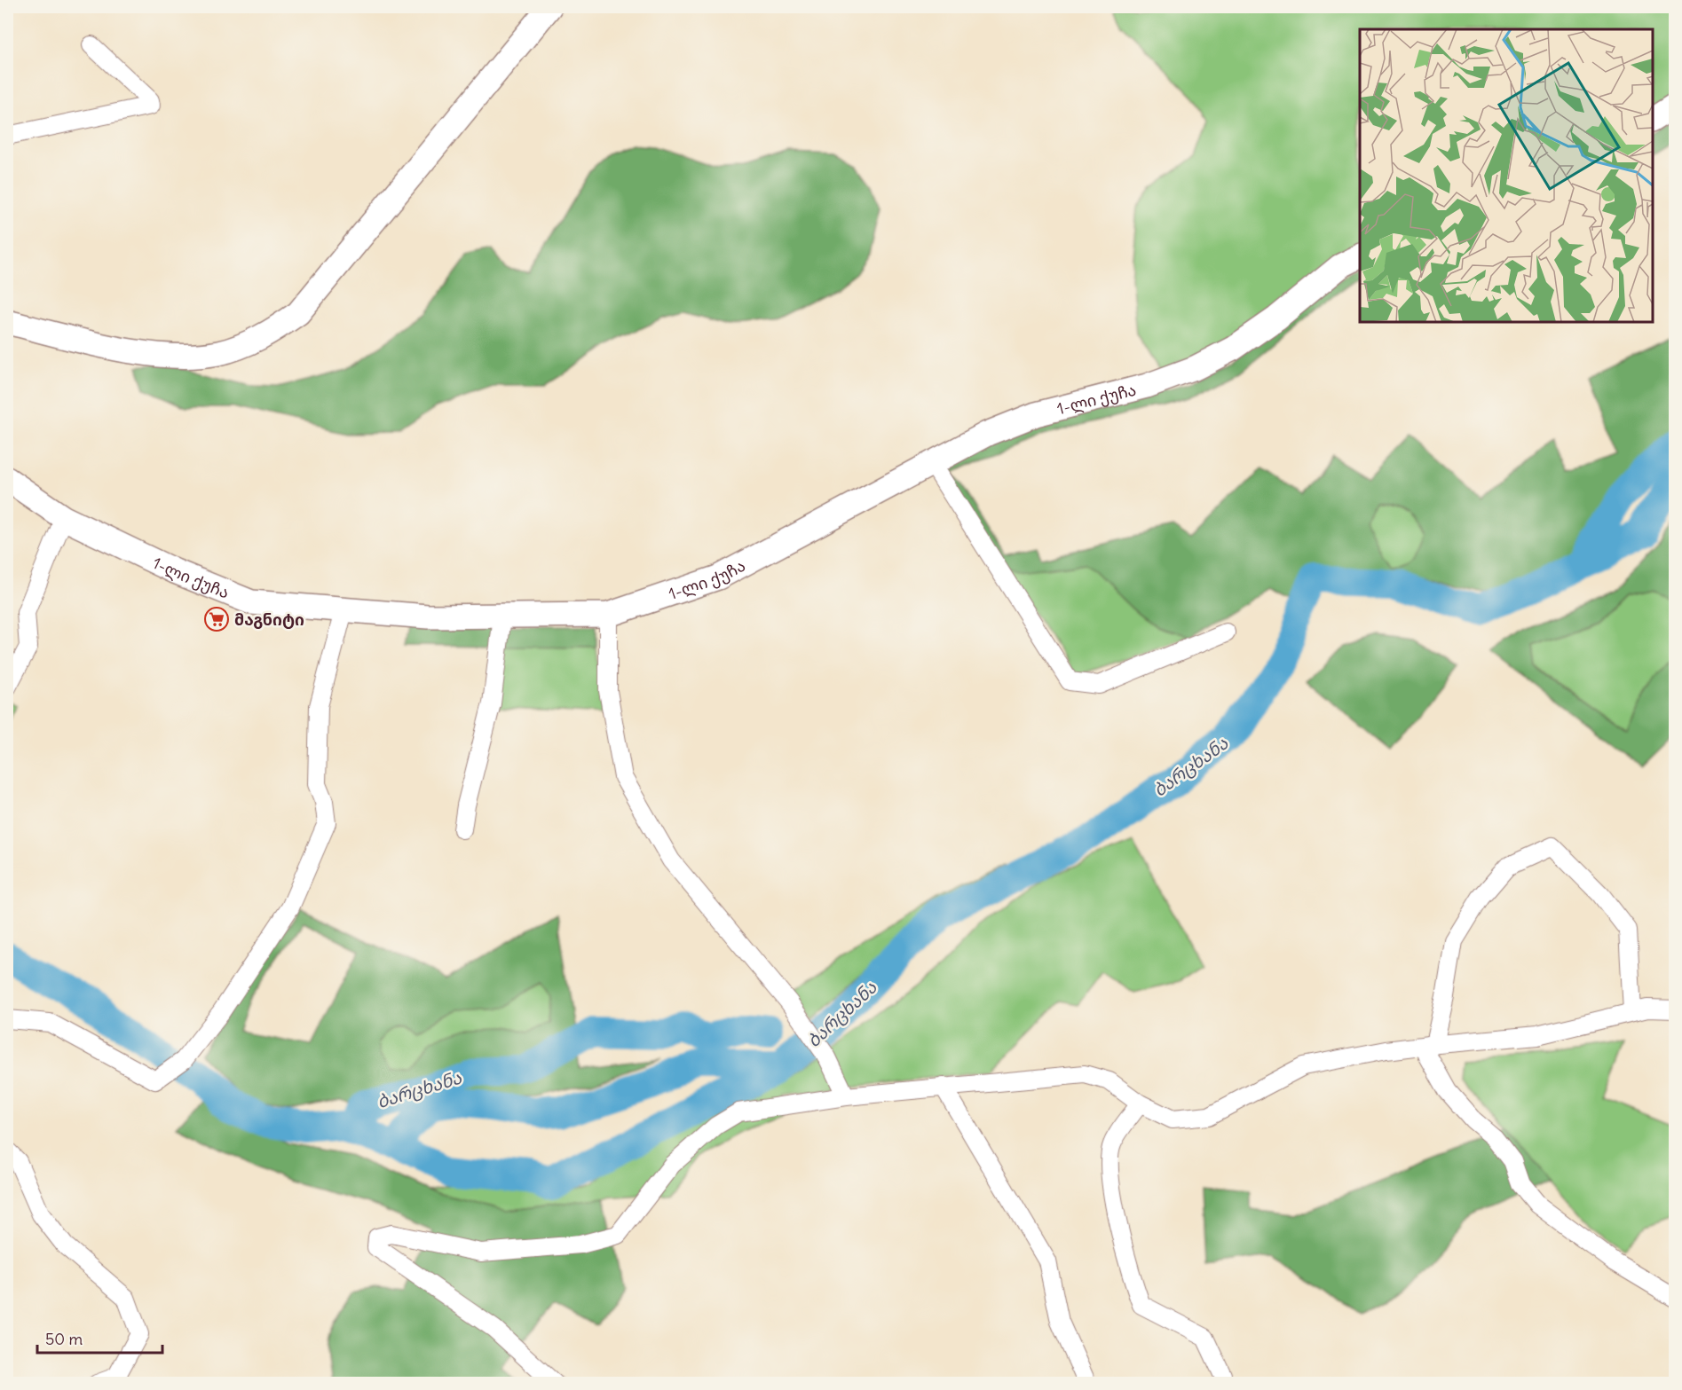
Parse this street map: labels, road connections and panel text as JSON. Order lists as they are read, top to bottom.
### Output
{
  "streets": {
    "street": ["1-ლი ქუჩა"]
  },
  "water": ["ბარცხანა"],
  "places": {
    "supermarket": ["მაგნიტი"]
  },
  "scale_bar": "50 m"
}
